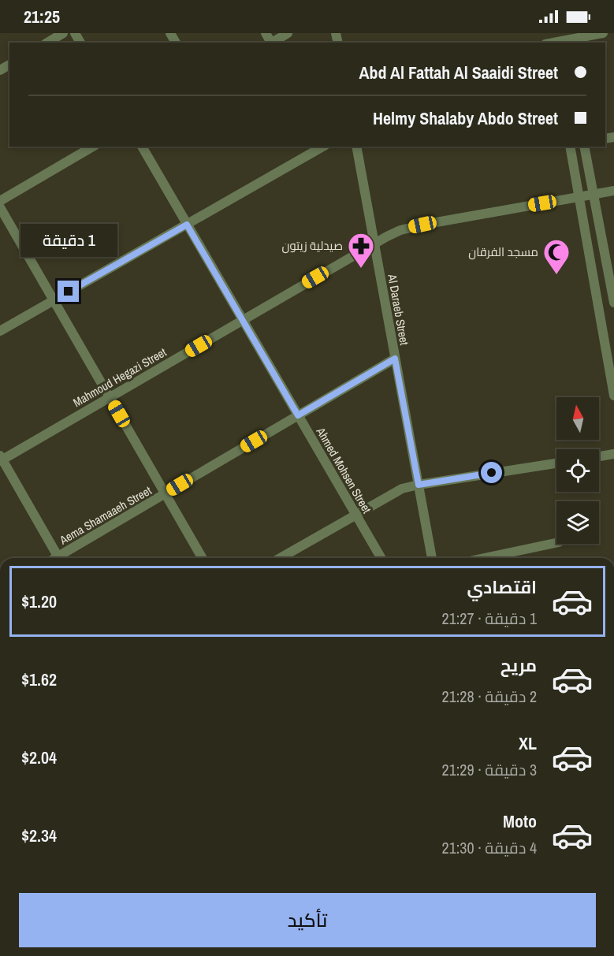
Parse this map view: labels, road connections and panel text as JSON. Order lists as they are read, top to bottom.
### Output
{
  "streets": {
    "street": [
      "Al Daraeb Street",
      "Mahmoud Hegazi Street",
      "Ahmed Mohsen Street",
      "Aema Shamaaeh Street"
    ]
  },
  "crossings": [
    ["Al Daraeb Street", "Mahmoud Hegazi Street"],
    ["Al Daraeb Street", "Aema Shamaaeh Street"],
    ["Mahmoud Hegazi Street", "Ahmed Mohsen Street"],
    ["Ahmed Mohsen Street", "Aema Shamaaeh Street"]
  ],
  "places": {
    "pharmacy": ["صيدلية زيتون"],
    "mosque": ["مسجد الفرقان"]
  },
  "north": "top",
  "page": {
    "status": "21:25",
    "banner": ["Abd Al Fattah Al Saaidi Street", "Helmy Shalaby Abdo Street"],
    "bubble": "1 دقيقة",
    "list": [
      {
        "name": "اقتصادي",
        "note": "1 دقيقة · 21:27",
        "value": "$1.20"
      },
      {
        "name": "مريح",
        "note": "2 دقيقة · 21:28",
        "value": "$1.62"
      },
      {
        "name": "XL",
        "note": "3 دقيقة · 21:29",
        "value": "$2.04"
      },
      {
        "name": "Moto",
        "note": "4 دقيقة · 21:30",
        "value": "$2.34"
      }
    ],
    "buttons": "تأكيد"
  }
}
